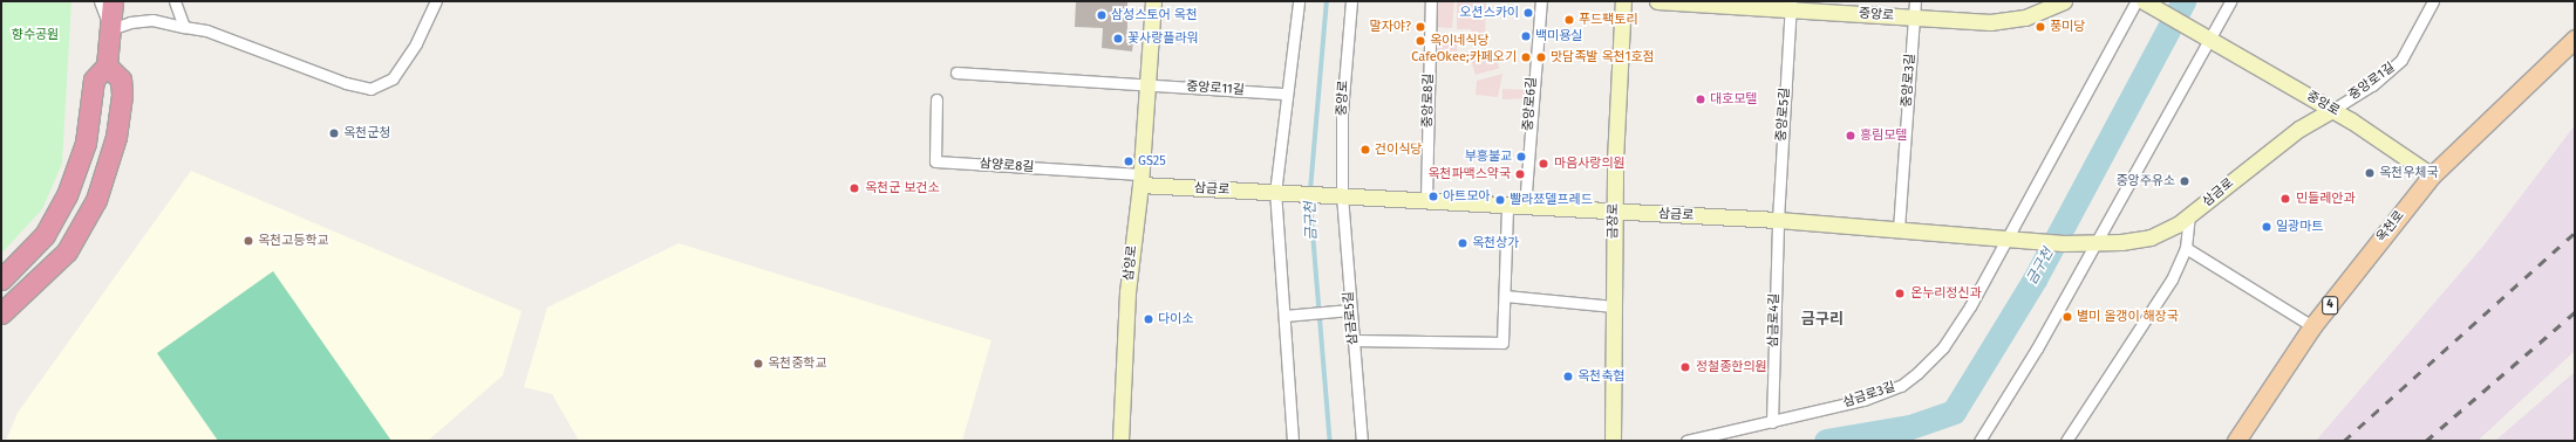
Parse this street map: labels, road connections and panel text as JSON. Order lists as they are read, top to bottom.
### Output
{
  "streets": {
    "main road": ["옥천로", "4"],
    "street": [
      "중앙로",
      "중앙로3길",
      "중앙로1길",
      "중앙로11길",
      "중앙로8길",
      "중앙로6길",
      "중앙로5길",
      "삼양로8길",
      "삼금로",
      "금장로",
      "삼양로",
      "삼금로5길",
      "삼금로4길",
      "삼금로3길"
    ]
  },
  "crossings": [
    ["중앙로", "중앙로3길"],
    ["중앙로", "중앙로1길"],
    ["중앙로", "중앙로5길"],
    ["중앙로", "삼금로"],
    ["중앙로", "옥천로"],
    ["중앙로", "삼금로5길"],
    ["중앙로", "삼금로3길"],
    ["중앙로3길", "삼금로"],
    ["중앙로1길", "삼금로"],
    ["중앙로11길", "삼양로"],
    ["중앙로8길", "삼금로"],
    ["중앙로6길", "삼금로"],
    ["중앙로5길", "삼금로"],
    ["중앙로5길", "삼금로4길"],
    ["삼양로8길", "삼금로"],
    ["삼양로8길", "삼양로"],
    ["삼금로", "금장로"],
    ["삼금로", "삼양로"],
    ["삼금로", "삼금로5길"],
    ["삼금로", "삼금로4길"],
    ["삼금로", "삼금로3길"],
    ["삼금로4길", "삼금로3길"]
  ],
  "districts": ["금구리"],
  "water": ["금구천"],
  "parks": ["향수공원"],
  "places": [
    "오션스카이",
    "삼성스토어 옥천",
    "푸드팩토리",
    "말자야?",
    "풍미당",
    "백미용실",
    "꽃사랑플라워",
    "옥이네식당",
    "CafeOkee;카페오기",
    "맛담족발 옥천1호점",
    "대호모텔",
    "옥천군청",
    "흥림모텔",
    "건이식당",
    "부흥불교",
    "GS25",
    "마음사랑의원",
    "옥천우체국",
    "옥천파맥스약국",
    "중앙주유소",
    "옥천군 보건소",
    "아트모아",
    "민들레안과",
    "빨라쬬델프레드",
    "일광마트",
    "옥천고등학교",
    "옥천상가",
    "온누리정신과",
    "별미 올갱이 해장국",
    "다이소",
    "옥천중학교",
    "정철종한의원",
    "옥천축협"
  ]
}
